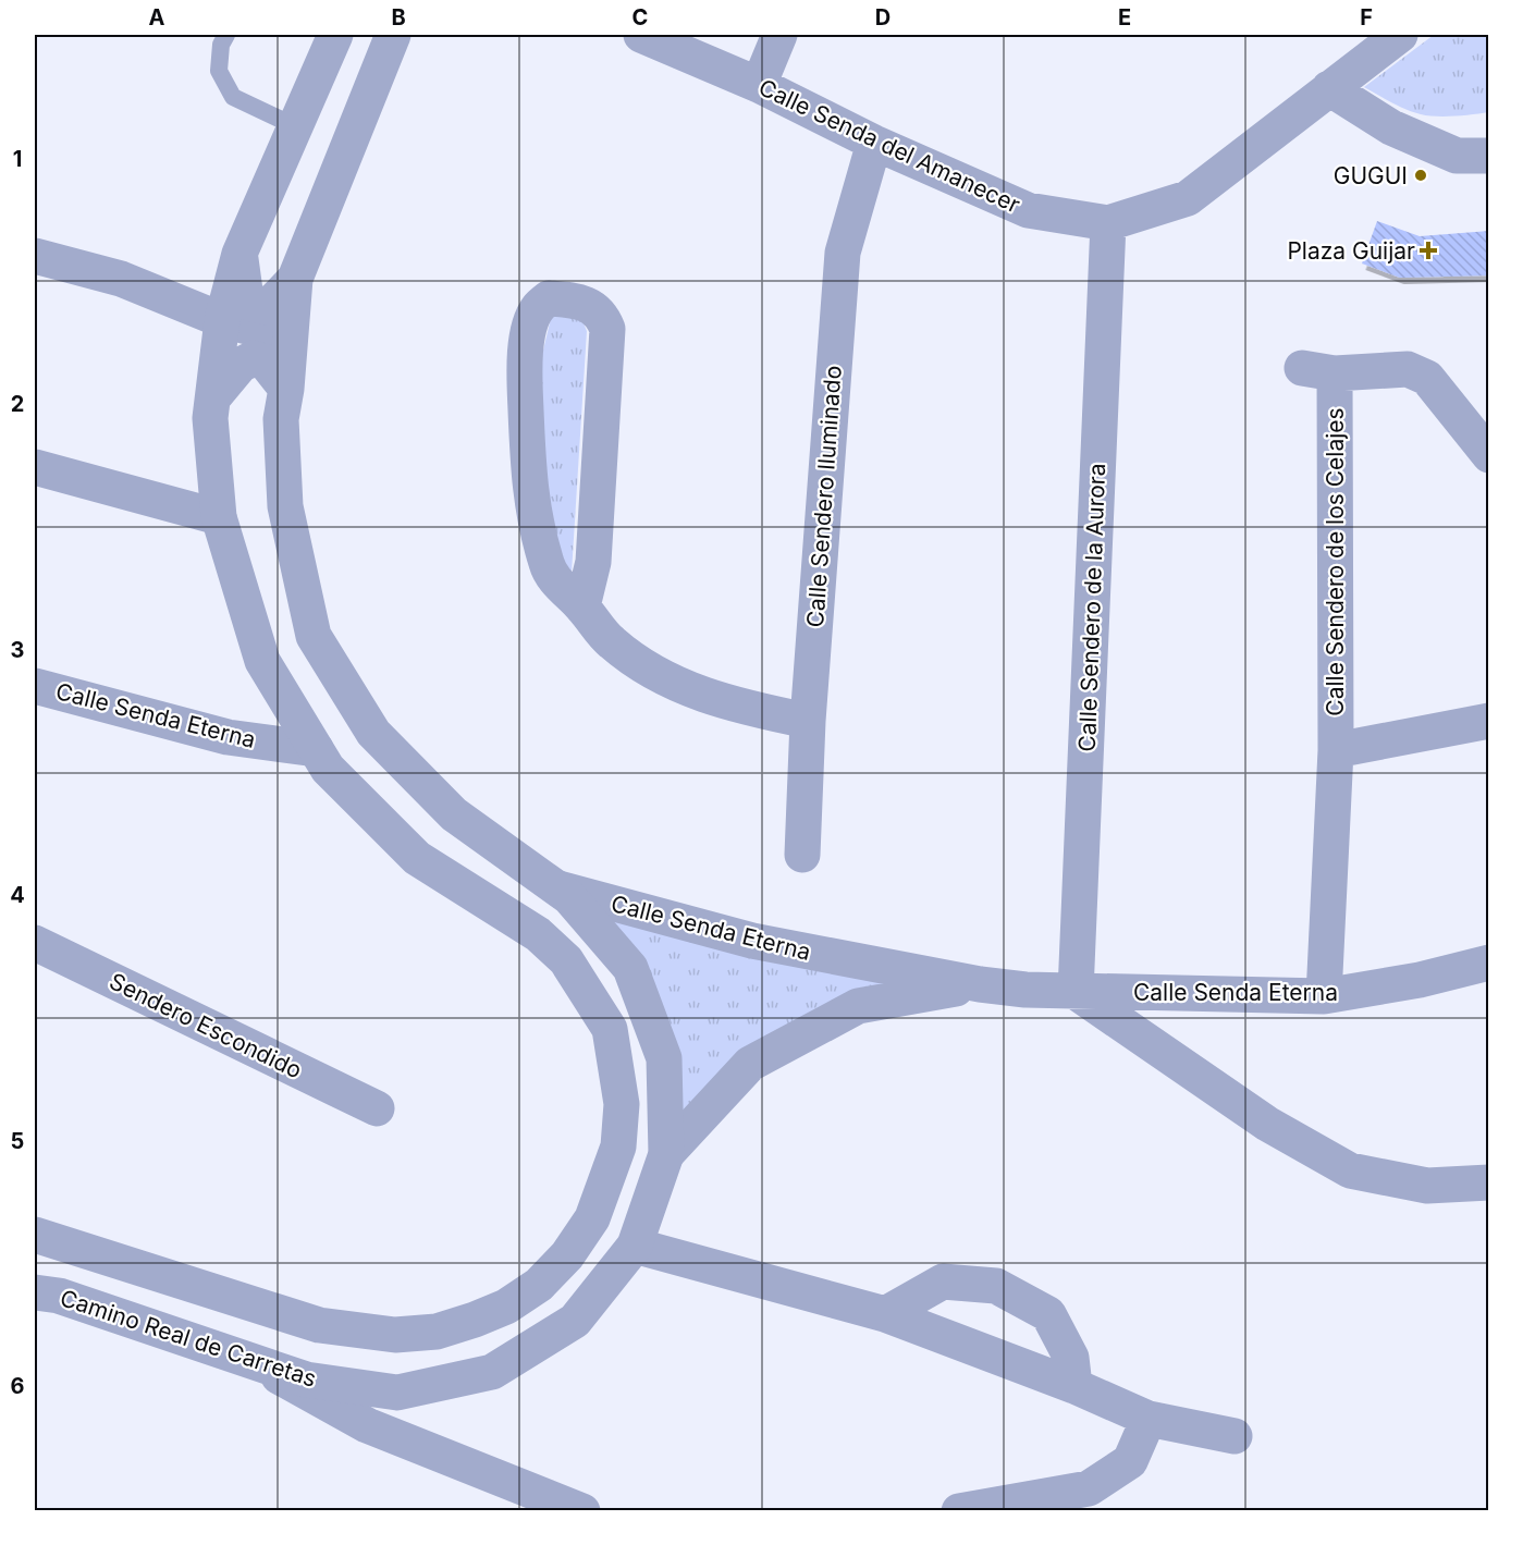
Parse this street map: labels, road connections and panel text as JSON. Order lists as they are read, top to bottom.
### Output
{
  "streets": {
    "street": [
      "Calle Senda del Amanecer",
      "Calle Sendero Iluminado",
      "Calle Sendero de los Celajes",
      "Calle Sendero de la Aurora",
      "Calle Senda Eterna",
      "Sendero Escondido",
      "Camino Real de Carretas"
    ]
  },
  "crossings": [
    ["Calle Senda del Amanecer", "Calle Sendero Iluminado"],
    ["Calle Senda del Amanecer", "Calle Sendero de la Aurora"],
    ["Calle Sendero de los Celajes", "Calle Senda Eterna"],
    ["Calle Sendero de la Aurora", "Calle Senda Eterna"],
    ["Calle Senda Eterna", "Camino Real de Carretas"]
  ],
  "places": {
    "other": ["GUGUI"],
    "health": ["Plaza Guijar"]
  },
  "grid": {
    "columns": [
      "A",
      "B",
      "C",
      "D",
      "E",
      "F"
    ],
    "rows": [
      "1",
      "2",
      "3",
      "4",
      "5",
      "6"
    ]
  }
}
